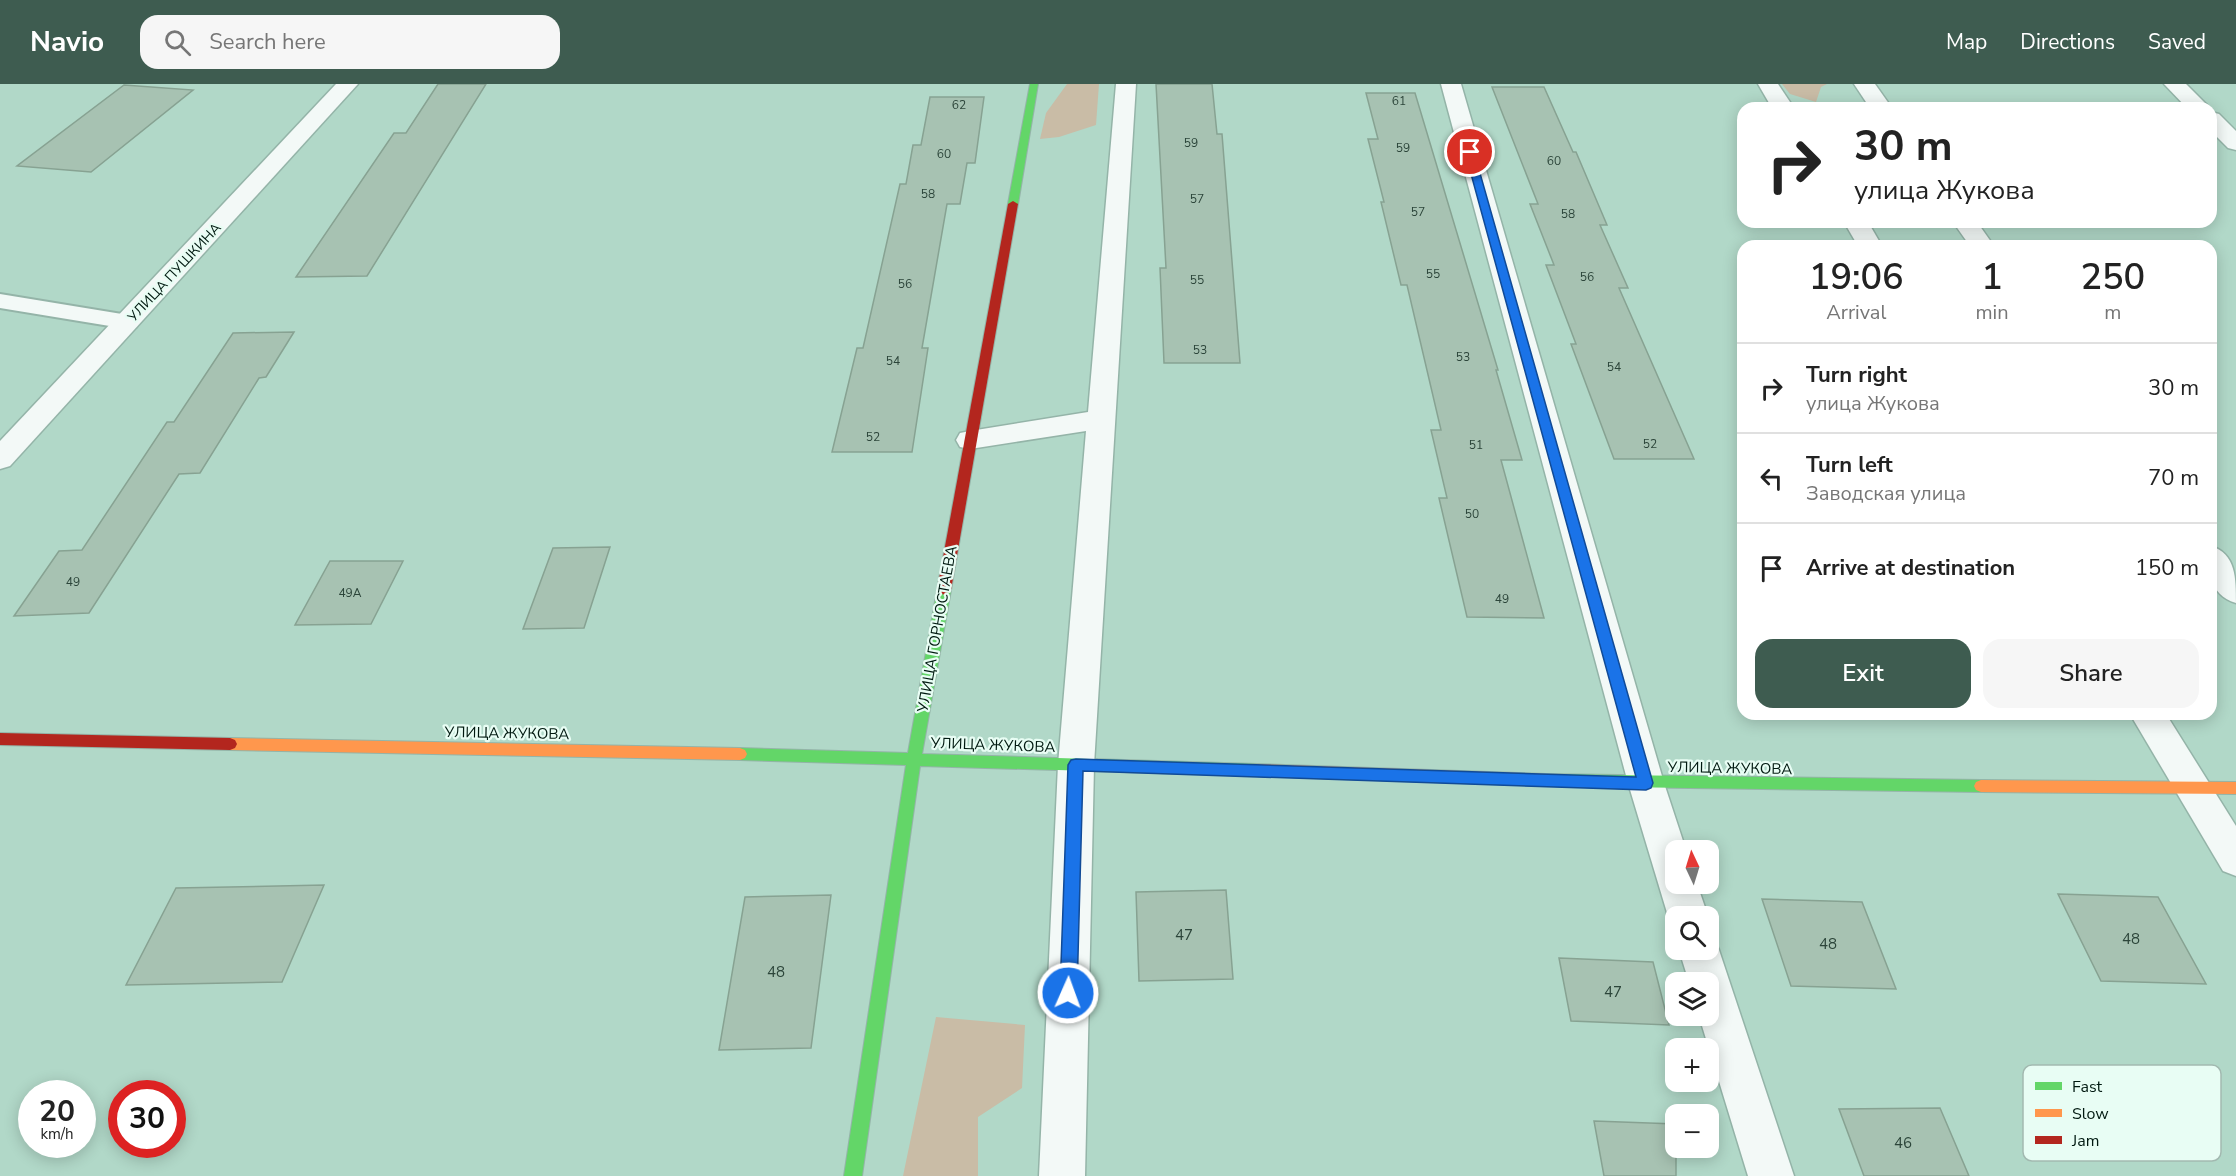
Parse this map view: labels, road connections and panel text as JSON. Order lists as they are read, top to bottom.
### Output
{
  "streets": {
    "street": ["УЛИЦА ПУШКИНА", "УЛИЦА ГОРНОСТАЕВА", "УЛИЦА ЖУКОВА"]
  },
  "crossings": [
    ["УЛИЦА ГОРНОСТАЕВА", "УЛИЦА ЖУКОВА"]
  ],
  "house_numbers": [
    "61",
    "62",
    "59",
    "59",
    "60",
    "60",
    "58",
    "57",
    "57",
    "58",
    "55",
    "56",
    "55",
    "56",
    "53",
    "53",
    "54",
    "54",
    "52",
    "52",
    "51",
    "50",
    "49",
    "49А",
    "49",
    "47",
    "48",
    "48",
    "48",
    "47",
    "46"
  ],
  "legend": ["Fast", "Slow", "Jam"],
  "north": "top",
  "page": {
    "header": "Navio",
    "search": "Search here",
    "nav": ["Map", "Directions", "Saved"],
    "turn": ["30 m", "улица Жукова"],
    "eta": [
      "19:06",
      "Arrival",
      "1",
      "min",
      "250",
      "m"
    ],
    "list": [
      {
        "name": "Turn right",
        "note": "улица Жукова",
        "value": "30 m"
      },
      {
        "name": "Turn left",
        "note": "Заводская улица",
        "value": "70 m"
      },
      {
        "name": "Arrive at destination",
        "value": "150 m"
      }
    ],
    "buttons": ["Exit", "Share"],
    "map_buttons": ["+", "−"],
    "speed": "20 km/h",
    "limit": "30"
  }
}
